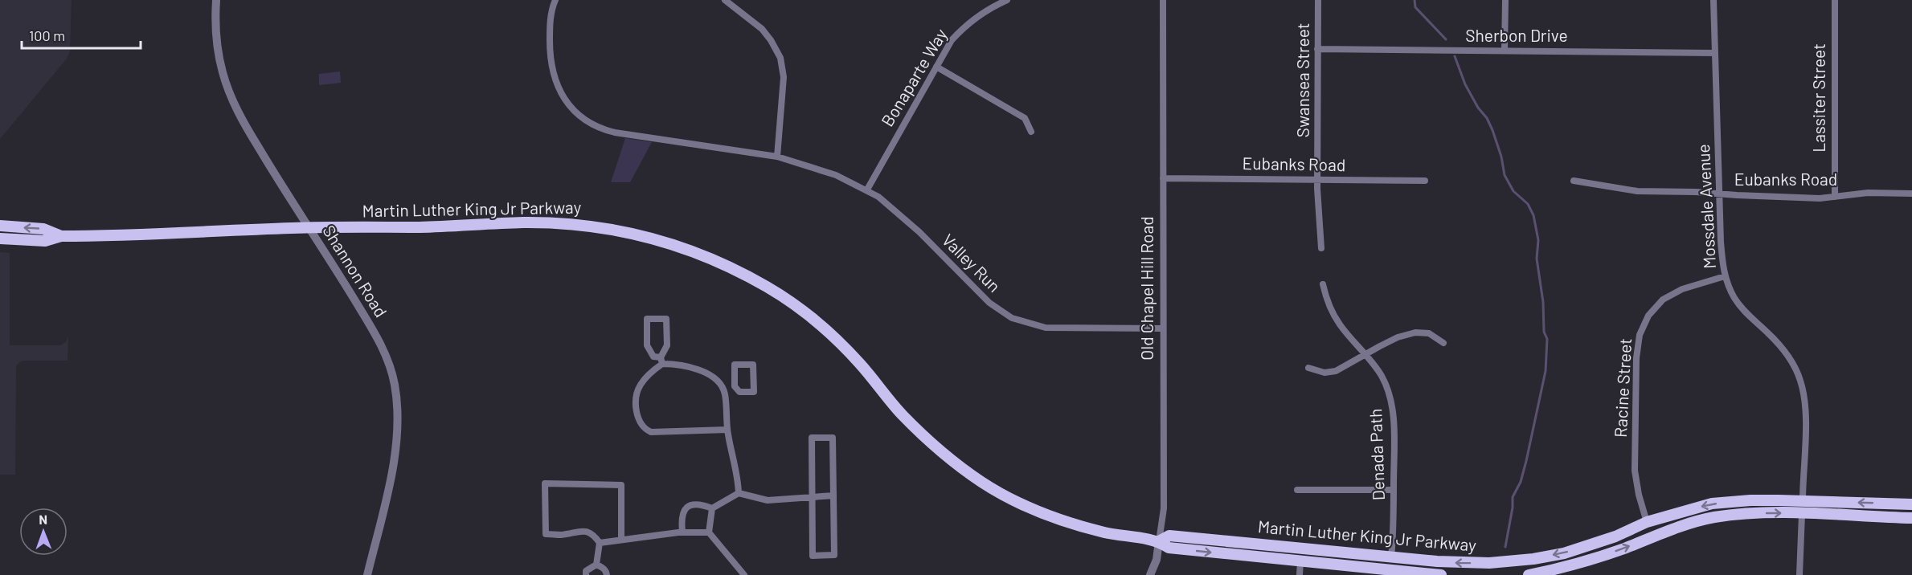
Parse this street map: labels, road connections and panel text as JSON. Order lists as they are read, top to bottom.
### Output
{
  "streets": {
    "main road": ["Martin Luther King Jr Parkway"],
    "street": [
      "Sherbon Drive",
      "Bonaparte Way",
      "Swansea Street",
      "Lassiter Street",
      "Eubanks Road",
      "Mossdale Avenue",
      "Valley Run",
      "Shannon Road",
      "Old Chapel Hill Road",
      "Racine Street",
      "Denada Path"
    ]
  },
  "crossings": [
    ["Sherbon Drive", "Swansea Street"],
    ["Sherbon Drive", "Mossdale Avenue"],
    ["Bonaparte Way", "Valley Run"],
    ["Swansea Street", "Eubanks Road"],
    ["Lassiter Street", "Eubanks Road"],
    ["Eubanks Road", "Mossdale Avenue"],
    ["Eubanks Road", "Old Chapel Hill Road"],
    ["Mossdale Avenue", "Martin Luther King Jr Parkway"],
    ["Mossdale Avenue", "Racine Street"],
    ["Martin Luther King Jr Parkway", "Shannon Road"],
    ["Martin Luther King Jr Parkway", "Old Chapel Hill Road"],
    ["Martin Luther King Jr Parkway", "Racine Street"],
    ["Martin Luther King Jr Parkway", "Denada Path"],
    ["Valley Run", "Old Chapel Hill Road"]
  ],
  "scale_bar": "100 m",
  "north": "top"
}
